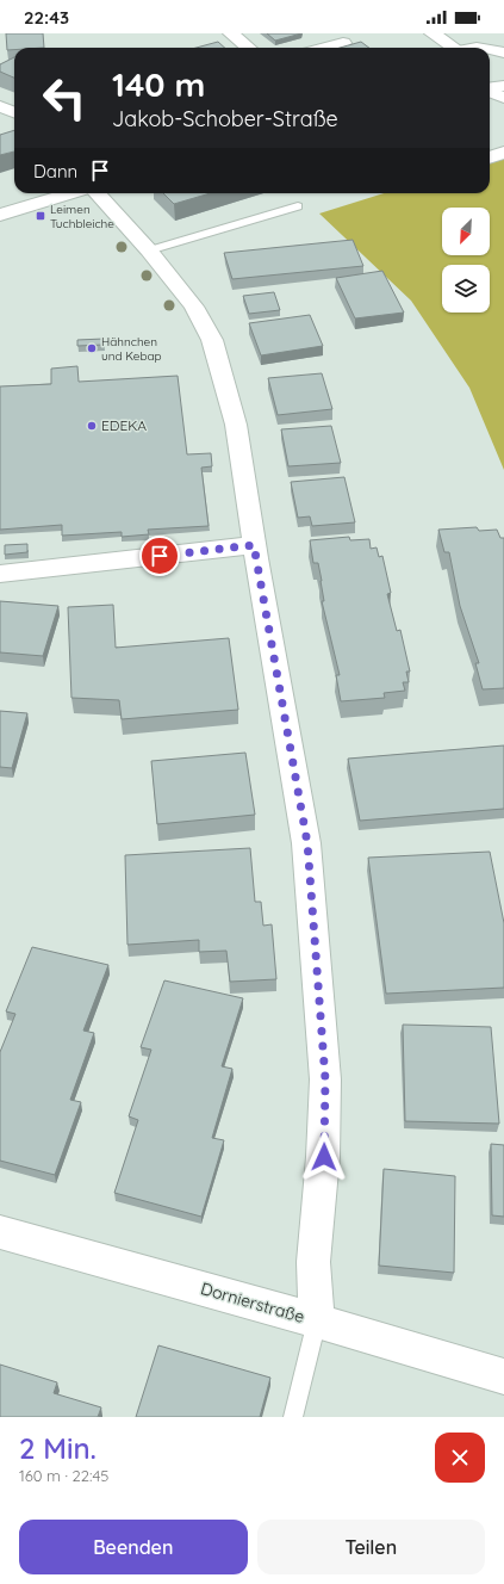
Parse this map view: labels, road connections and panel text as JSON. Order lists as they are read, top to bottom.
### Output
{
  "streets": {
    "street": ["Dornierstraße"]
  },
  "places": {
    "transit": ["Leimen Tuchbleiche"],
    "other": ["Hähnchen und Kebap", "EDEKA"]
  },
  "north": "bottom left",
  "page": {
    "status": "22:43",
    "turn": ["140 m", "Jakob-Schober-Straße"],
    "then": "Dann",
    "heading": ["2 Min.", "160 m · 22:45"],
    "buttons": ["Beenden", "Teilen"]
  }
}
